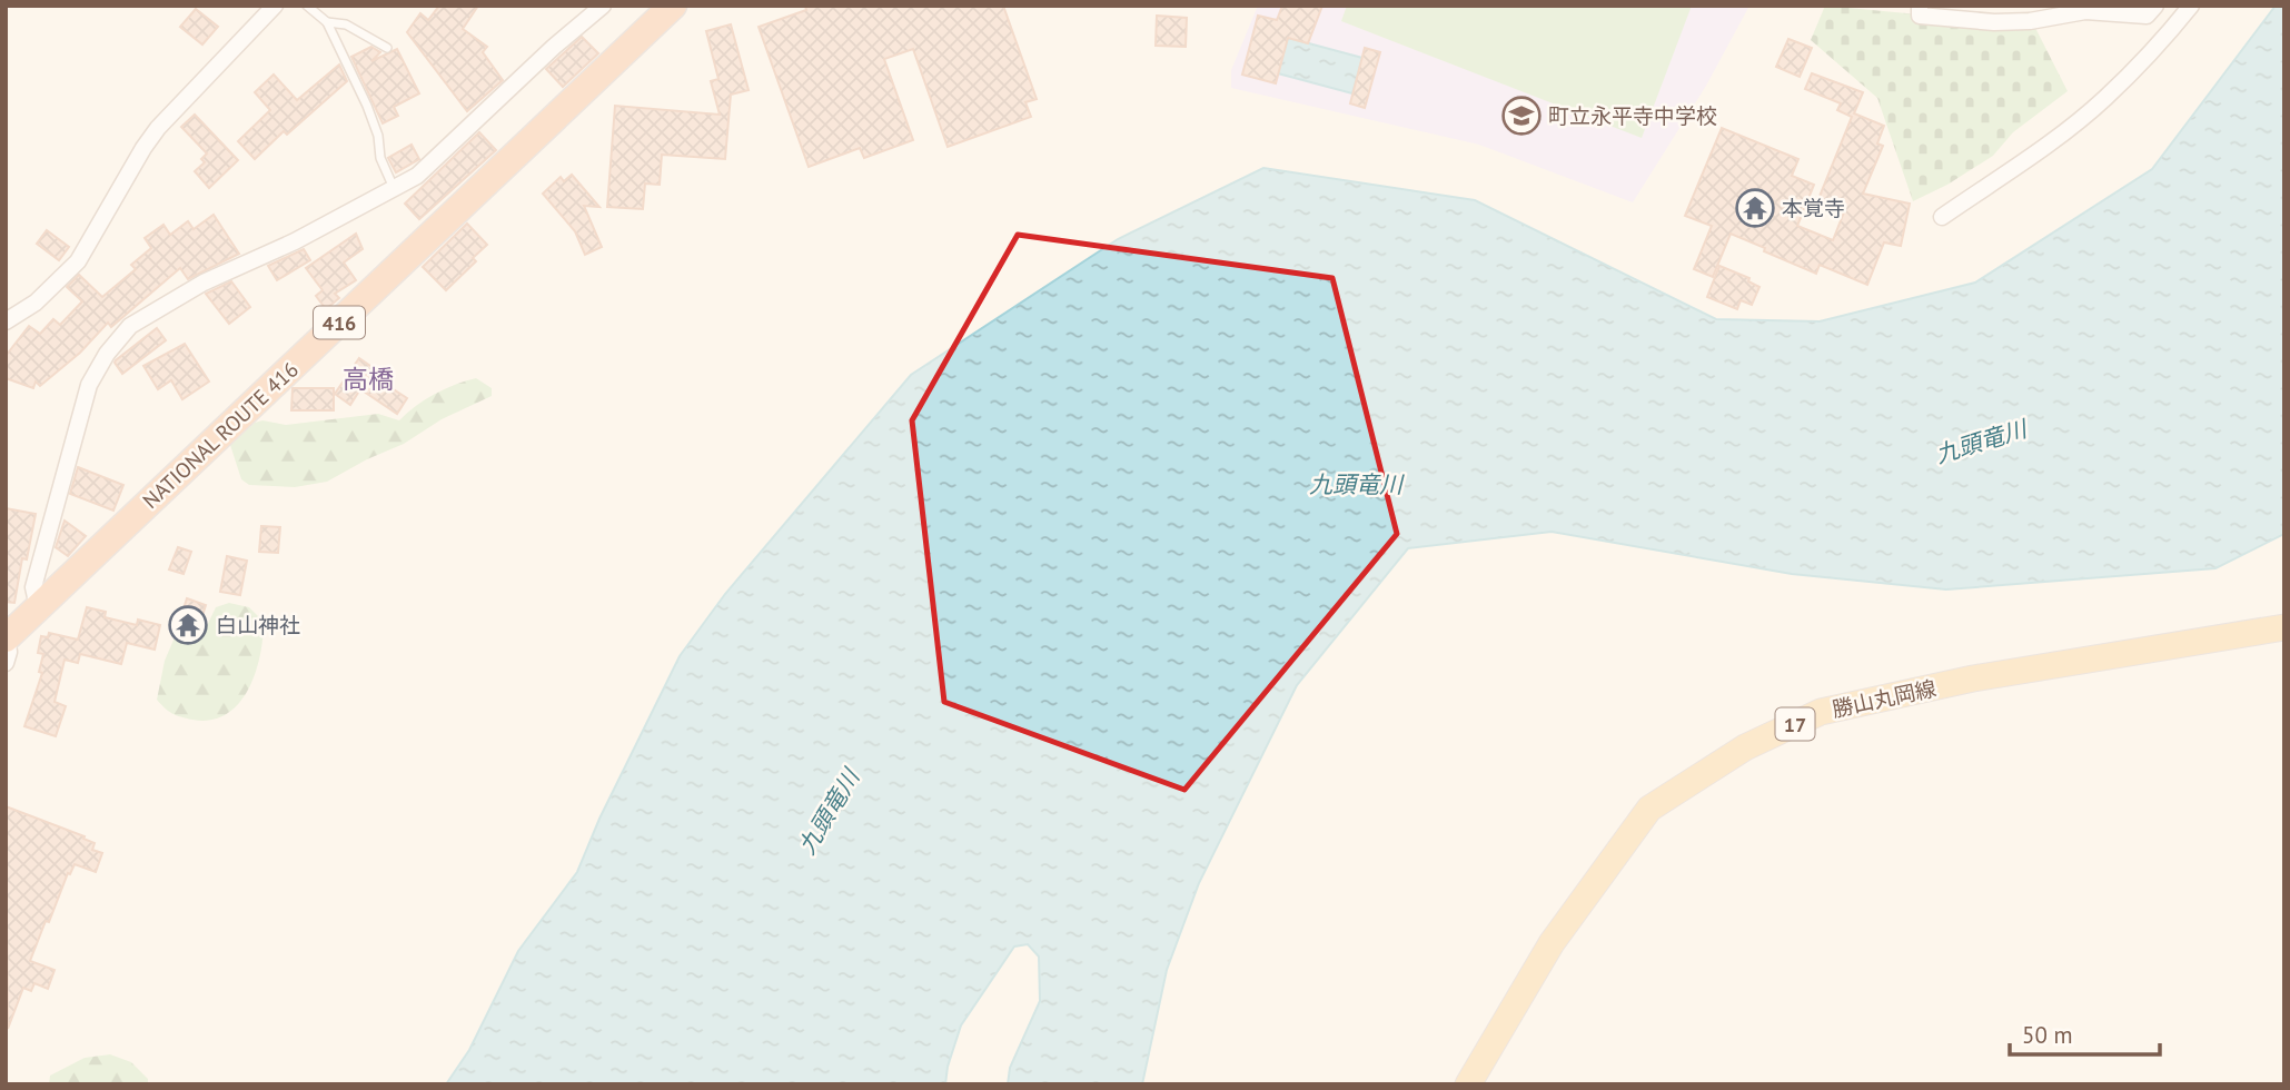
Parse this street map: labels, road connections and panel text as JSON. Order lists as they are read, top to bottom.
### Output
{
  "streets": {
    "highway": ["416", "NATIONAL ROUTE 416"],
    "main road": ["勝山丸岡線", "17"]
  },
  "districts": ["高橋"],
  "water": ["九頭竜川"],
  "places": {
    "school or university": ["町立永平寺中学校"],
    "temple": ["本覚寺", "白山神社"]
  },
  "scale_bar": "50 m"
}
